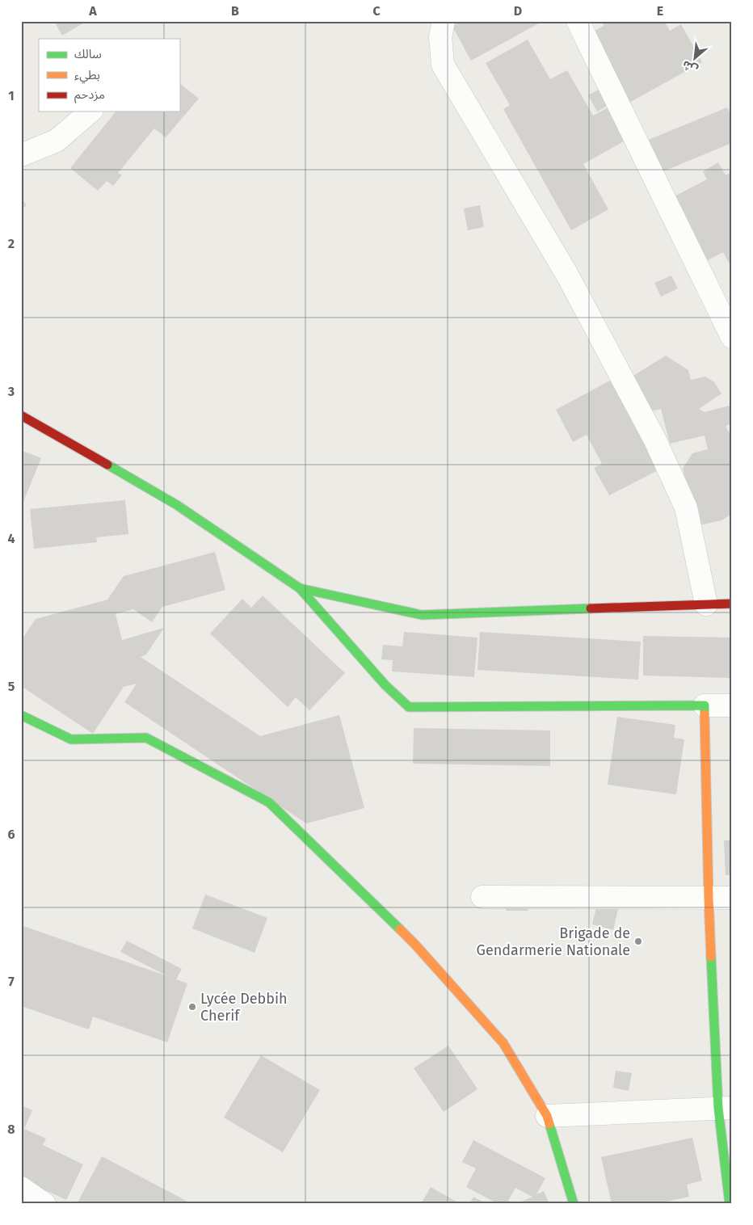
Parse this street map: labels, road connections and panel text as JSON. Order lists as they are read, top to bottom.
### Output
{
  "places": ["Brigade de Gendarmerie Nationale", "Lycée Debbih Cherif"],
  "legend": ["سالك", "بطيء", "مزدحم"],
  "north": "bottom left",
  "grid": {
    "columns": [
      "A",
      "B",
      "C",
      "D",
      "E"
    ],
    "rows": [
      "1",
      "2",
      "3",
      "4",
      "5",
      "6",
      "7",
      "8"
    ]
  }
}
